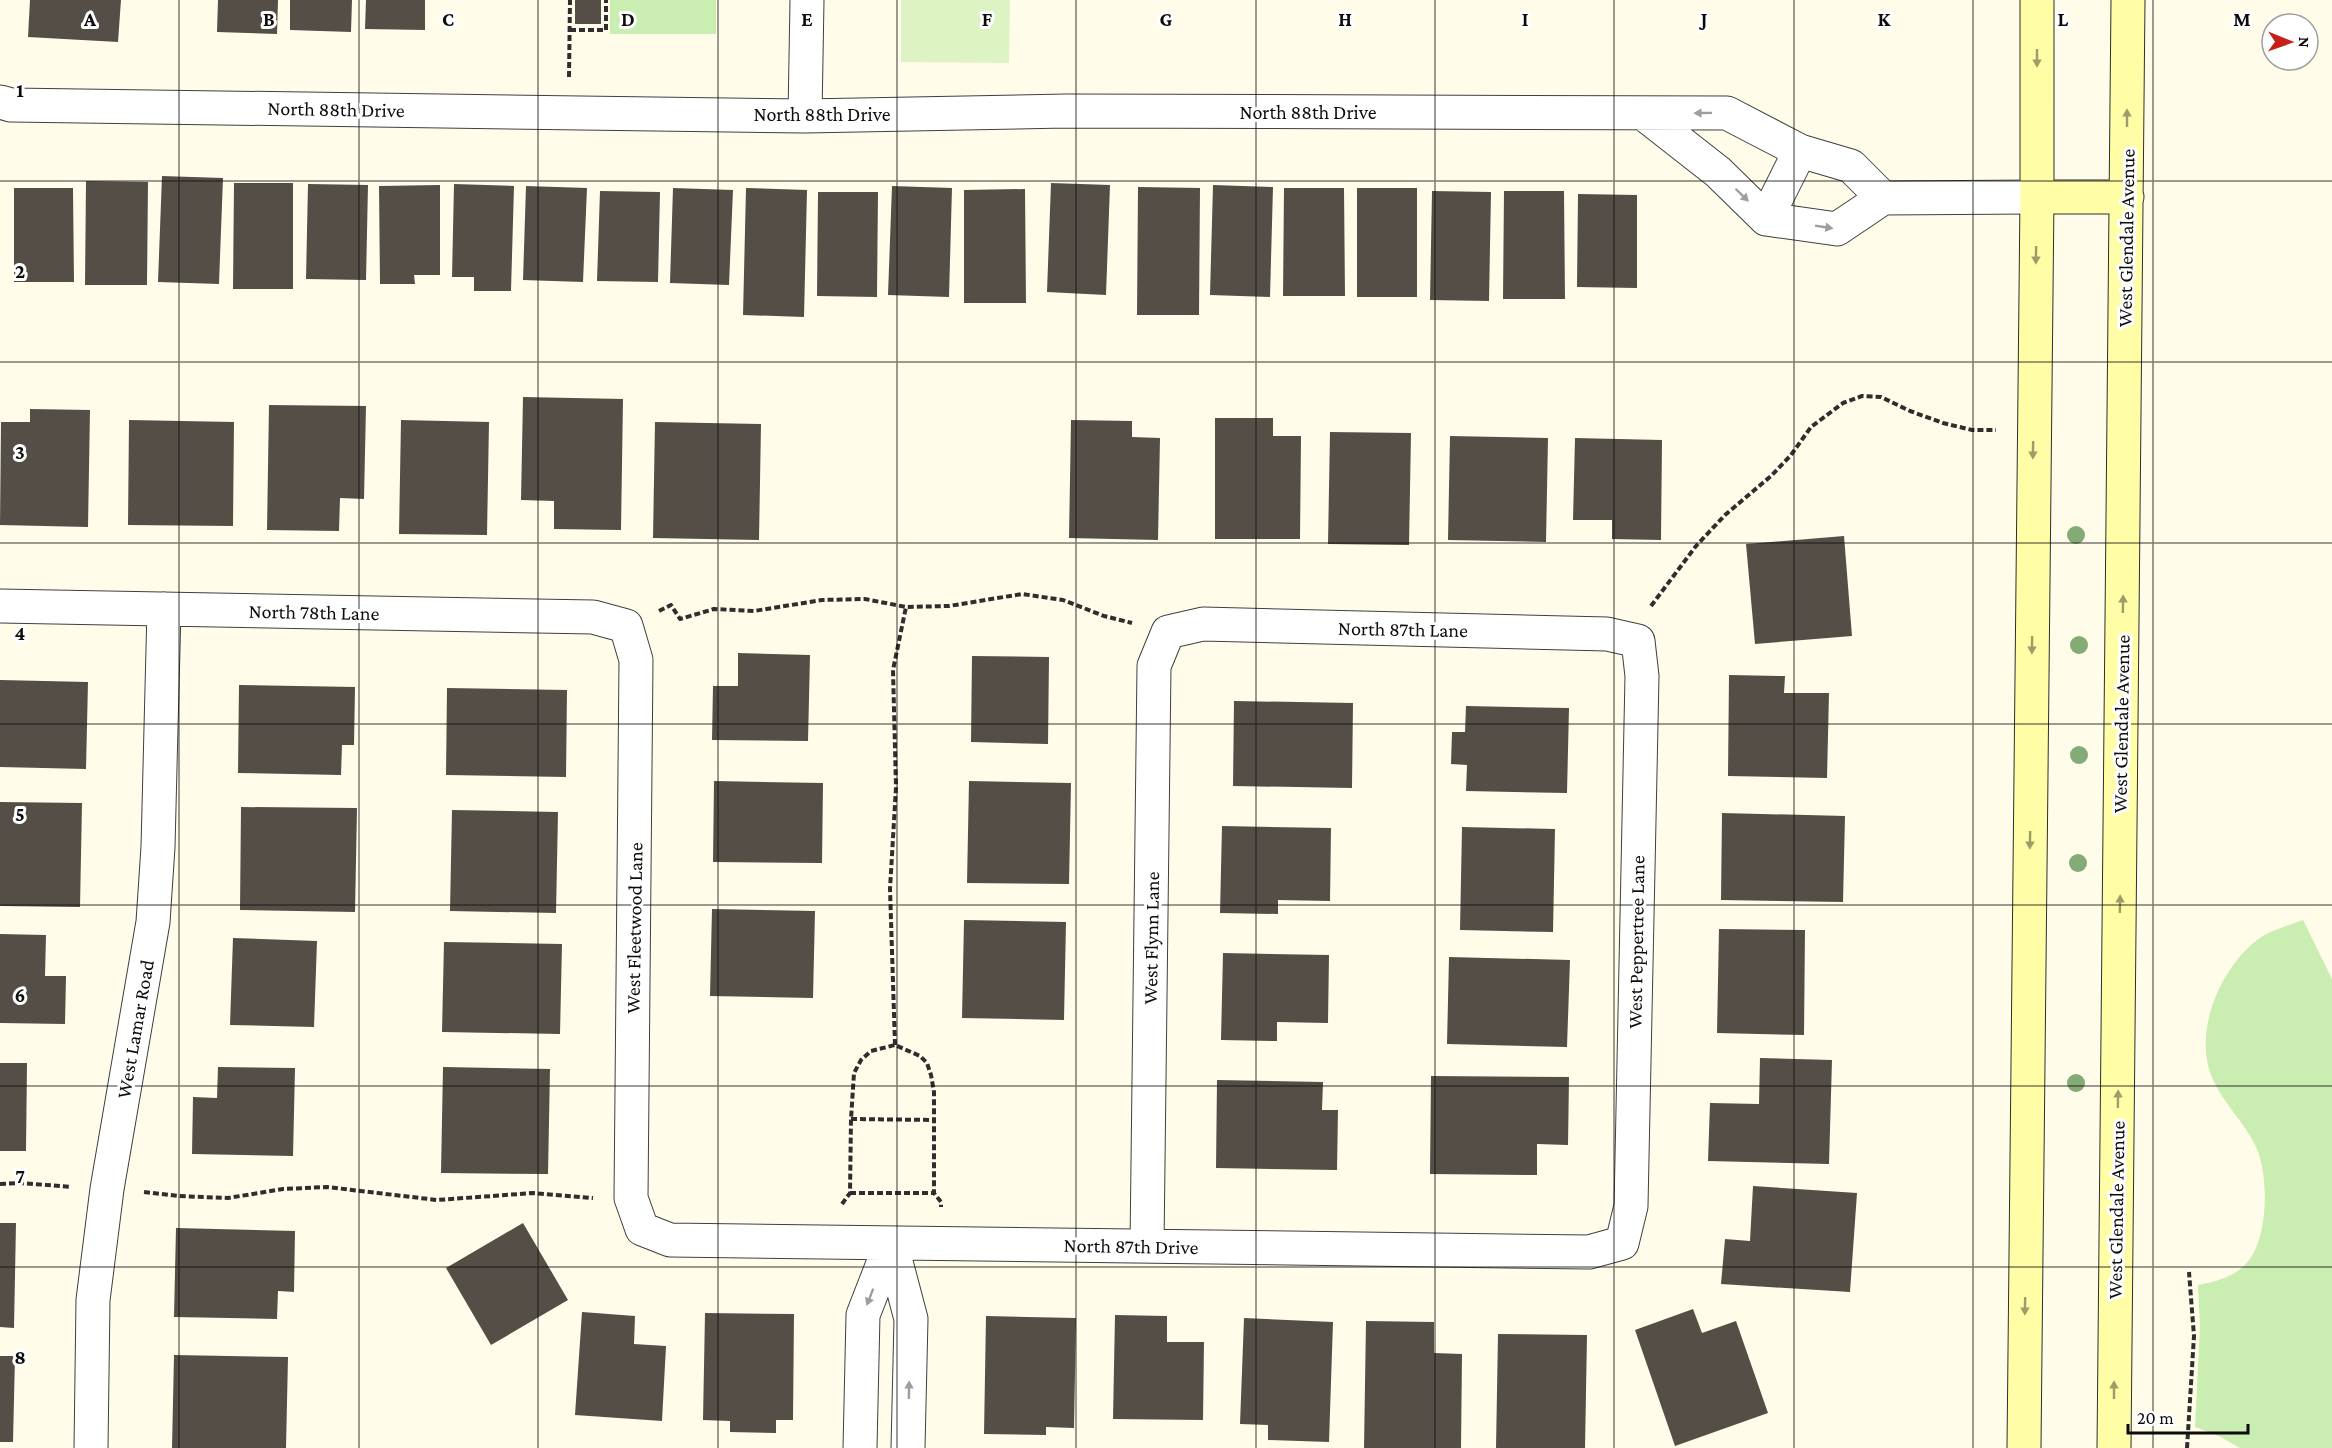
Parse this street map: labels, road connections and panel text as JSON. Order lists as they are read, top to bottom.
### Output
{
  "streets": {
    "main road": ["West Glendale Avenue"],
    "street": [
      "North 88th Drive",
      "North 78th Lane",
      "North 87th Lane",
      "West Fleetwood Lane",
      "West Flynn Lane",
      "West Peppertree Lane",
      "West Lamar Road",
      "North 87th Drive"
    ]
  },
  "crossings": [
    ["North 78th Lane", "West Fleetwood Lane"],
    ["North 78th Lane", "West Lamar Road"],
    ["North 87th Lane", "West Flynn Lane"],
    ["North 87th Lane", "West Peppertree Lane"],
    ["West Fleetwood Lane", "North 87th Drive"],
    ["West Flynn Lane", "North 87th Drive"],
    ["West Peppertree Lane", "North 87th Drive"]
  ],
  "scale_bar": "20 m",
  "north": "right",
  "grid": {
    "columns": [
      "A",
      "B",
      "C",
      "D",
      "E",
      "F",
      "G",
      "H",
      "I",
      "J",
      "K",
      "L",
      "M"
    ],
    "rows": [
      "1",
      "2",
      "3",
      "4",
      "5",
      "6",
      "7",
      "8"
    ]
  }
}
